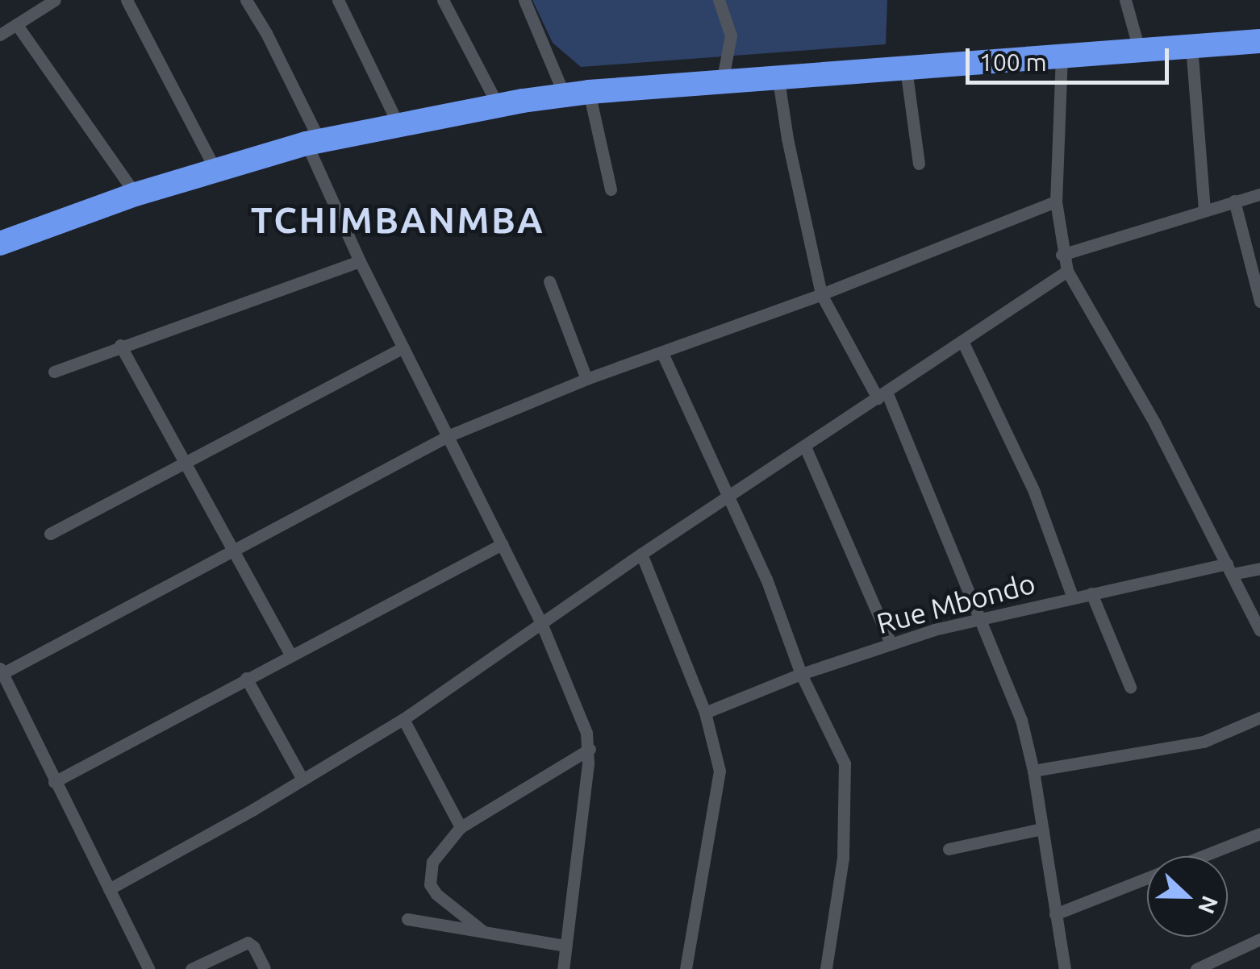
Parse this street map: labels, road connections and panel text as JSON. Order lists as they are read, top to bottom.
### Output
{
  "streets": {
    "street": ["Rue Mbondo"]
  },
  "districts": ["TCHIMBANMBA"],
  "scale_bar": "100 m",
  "north": "right"
}
